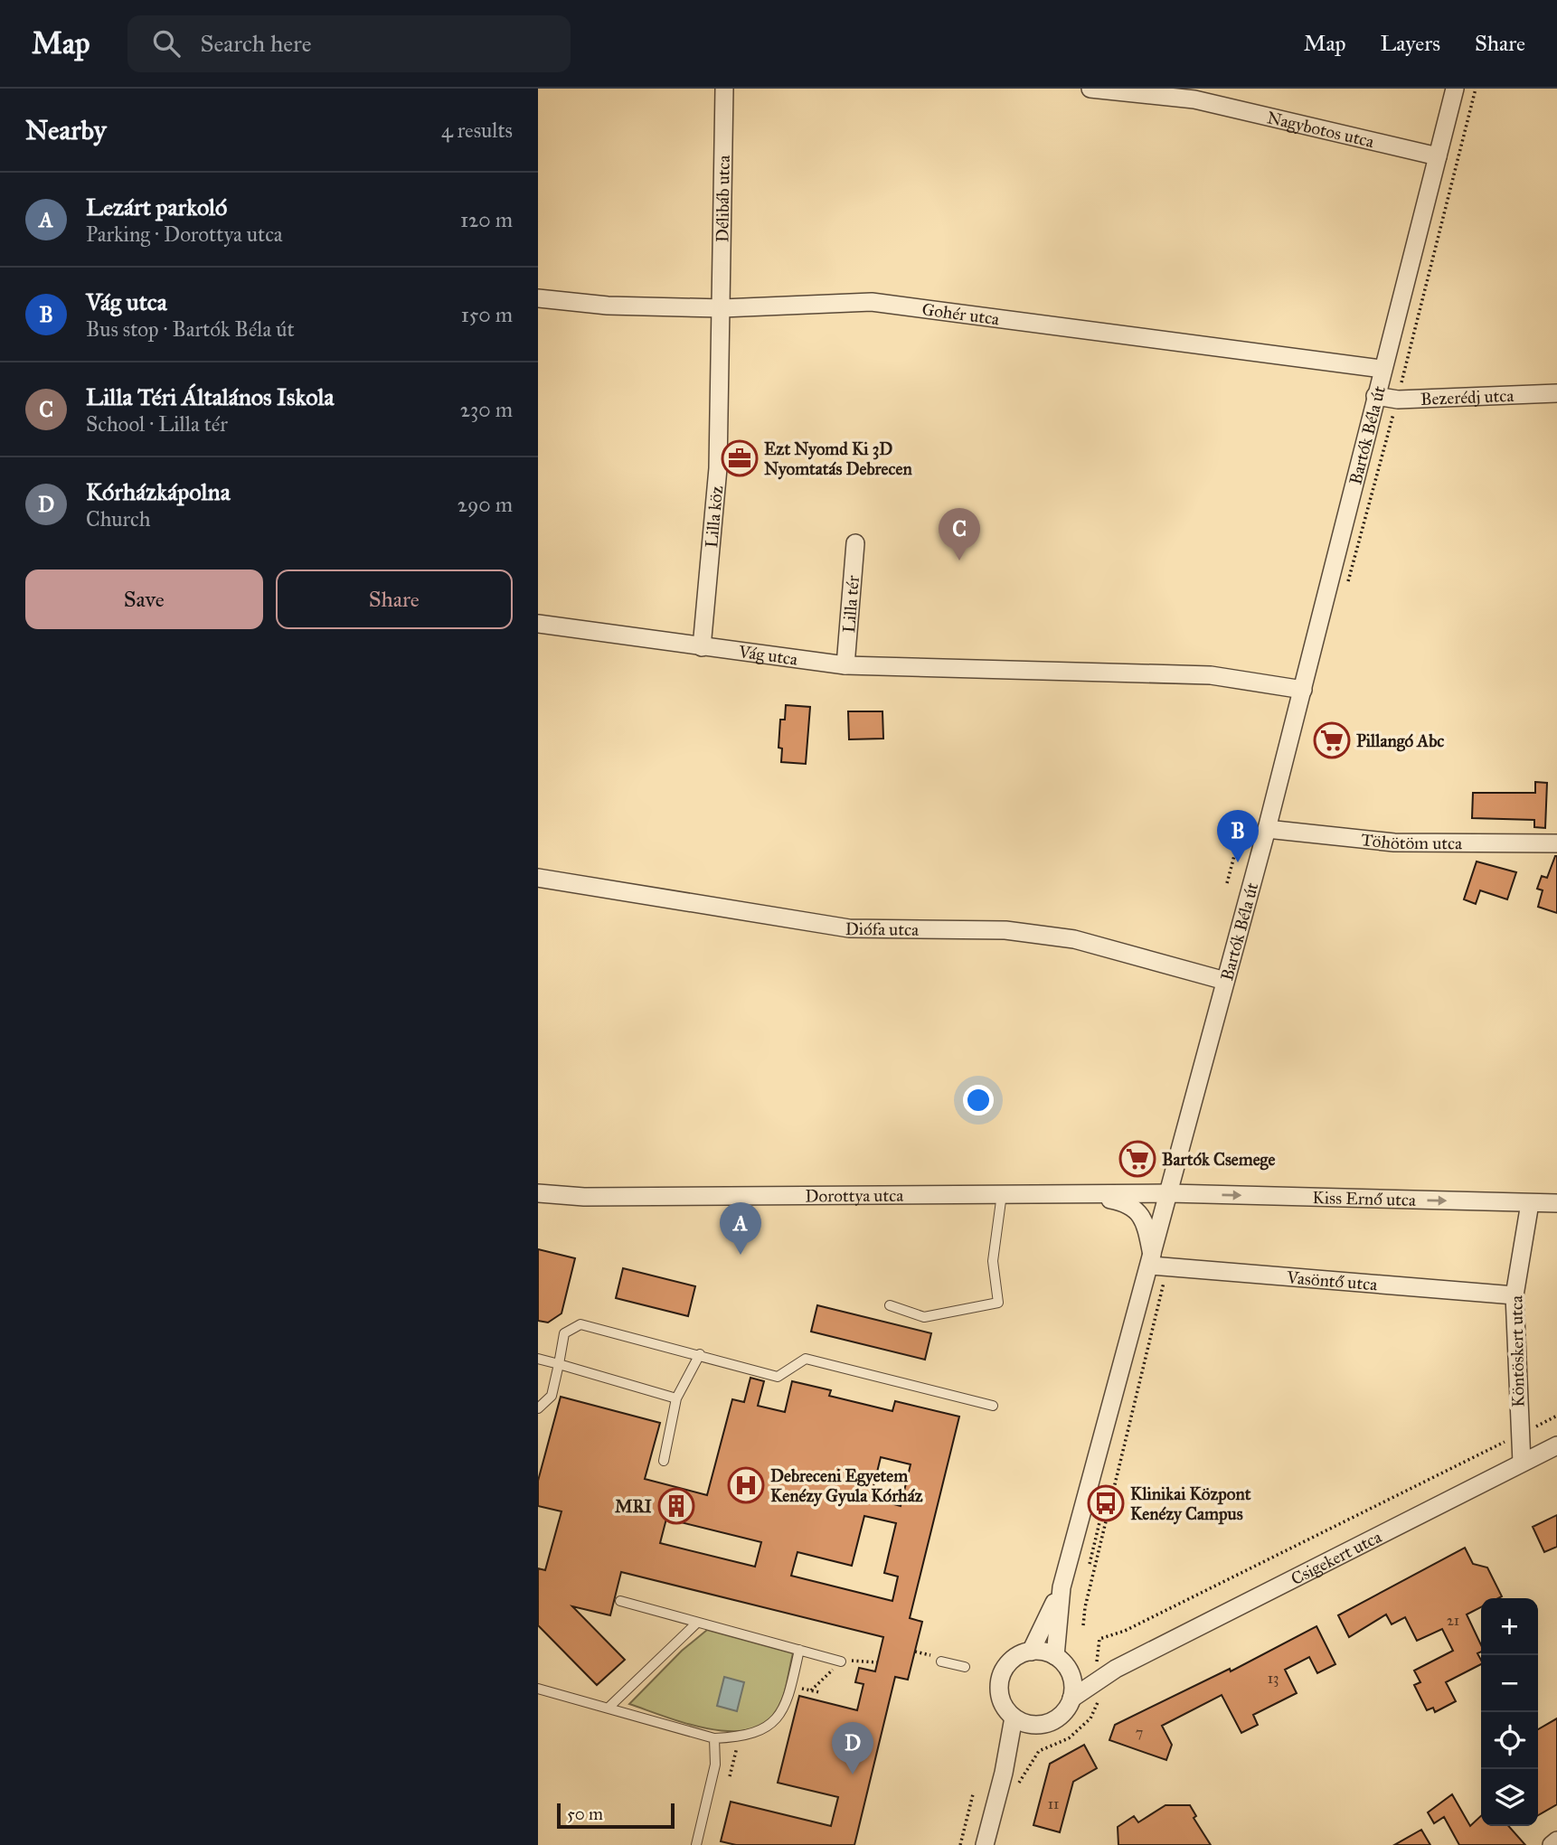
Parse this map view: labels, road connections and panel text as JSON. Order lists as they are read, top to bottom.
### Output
{
  "streets": {
    "street": [
      "Nagybotos utca",
      "Délibáb utca",
      "Gohér utca",
      "Bezerédj utca",
      "Bartók Béla út",
      "Lilla köz",
      "Lilla tér",
      "Vág utca",
      "Töhötöm utca",
      "Diófa utca",
      "Dorottya utca",
      "Kiss Ernő utca",
      "Vasöntő utca",
      "Köntöskert utca",
      "Csigekert utca"
    ]
  },
  "crossings": [
    ["Nagybotos utca", "Bartók Béla út"],
    ["Délibáb utca", "Gohér utca"],
    ["Délibáb utca", "Lilla köz"],
    ["Gohér utca", "Bartók Béla út"],
    ["Gohér utca", "Lilla köz"],
    ["Bezerédj utca", "Bartók Béla út"],
    ["Bartók Béla út", "Vág utca"],
    ["Bartók Béla út", "Töhötöm utca"],
    ["Bartók Béla út", "Diófa utca"],
    ["Bartók Béla út", "Dorottya utca"],
    ["Bartók Béla út", "Kiss Ernő utca"],
    ["Bartók Béla út", "Vasöntő utca"],
    ["Lilla köz", "Vág utca"],
    ["Lilla tér", "Vág utca"],
    ["Dorottya utca", "Kiss Ernő utca"],
    ["Kiss Ernő utca", "Köntöskert utca"],
    ["Vasöntő utca", "Köntöskert utca"],
    ["Köntöskert utca", "Csigekert utca"]
  ],
  "one_way": ["Kiss Ernő utca"],
  "places": {
    "office": ["Ezt Nyomd Ki 3D Nyomtatás Debrecen"],
    "supermarket": ["Pillangó Abc", "Bartók Csemege"],
    "hospital": ["Debreceni Egyetem Kenézy Gyula Kórház"],
    "bus stop": ["Klinikai Központ Kenézy Campus"],
    "building": ["MRI"]
  },
  "house_numbers": [
    "21",
    "13",
    "7",
    "11"
  ],
  "scale_bar": "50 m",
  "page": {
    "header": "Map",
    "search": "Search here",
    "nav": ["Map", "Layers", "Share"],
    "heading": ["Nearby", "4 results"],
    "list": [
      {
        "mark": "A",
        "name": "Lezárt parkoló",
        "note": "Parking · Dorottya utca",
        "value": "120 m"
      },
      {
        "mark": "B",
        "name": "Vág utca",
        "note": "Bus stop · Bartók Béla út",
        "value": "150 m"
      },
      {
        "mark": "C",
        "name": "Lilla Téri Általános Iskola",
        "note": "School · Lilla tér",
        "value": "230 m"
      },
      {
        "mark": "D",
        "name": "Kórházkápolna",
        "note": "Church",
        "value": "290 m"
      }
    ],
    "pins": [
      "C",
      "B",
      "A",
      "D"
    ],
    "buttons": ["Save", "Share"],
    "map_buttons": ["+", "−"],
    "scale": "50 m"
  }
}
